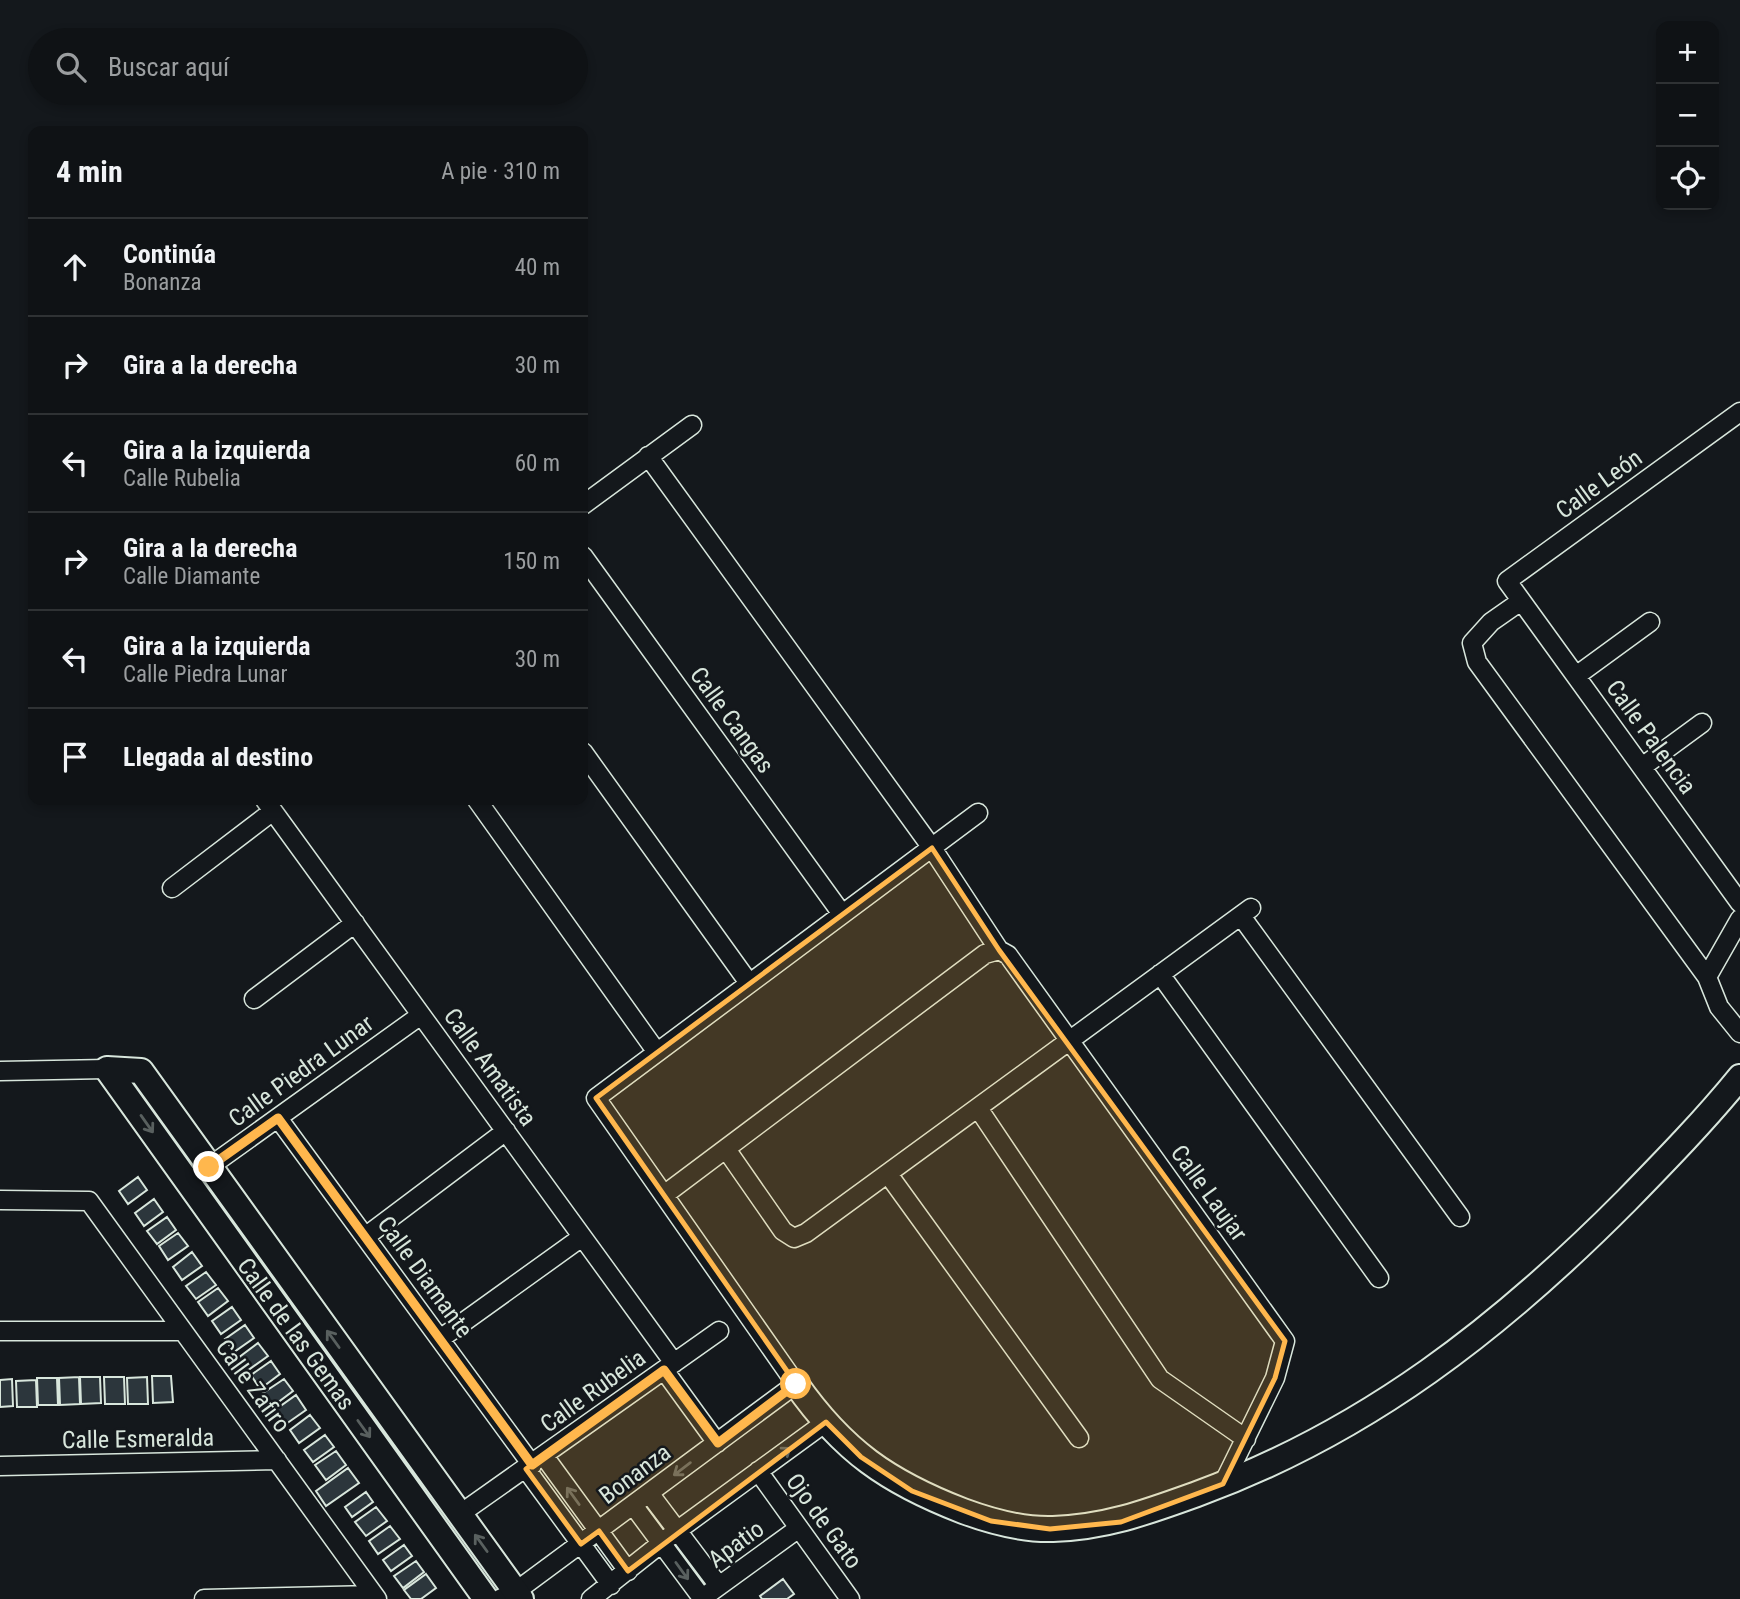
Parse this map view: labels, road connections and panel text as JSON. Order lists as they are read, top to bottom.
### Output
{
  "streets": {
    "street": [
      "Calle León",
      "Calle Cangas",
      "Calle Palencia",
      "Calle Amatista",
      "Calle Piedra Lunar",
      "Calle Laujar",
      "Calle Diamante",
      "Calle de las Gemas",
      "Calle Zafiro",
      "Calle Rubelia",
      "Calle Esmeralda",
      "Bonanza",
      "Ojo de Gato",
      "Apatio"
    ]
  },
  "crossings": [
    ["Calle León", "Calle Palencia"],
    ["Calle Amatista", "Calle Piedra Lunar"],
    ["Calle Amatista", "Calle Rubelia"],
    ["Calle Amatista", "Bonanza"],
    ["Calle Piedra Lunar", "Calle Diamante"],
    ["Calle Piedra Lunar", "Calle de las Gemas"],
    ["Calle Diamante", "Calle Rubelia"],
    ["Calle Diamante", "Bonanza"],
    ["Calle de las Gemas", "Calle Rubelia"],
    ["Calle de las Gemas", "Bonanza"],
    ["Calle Zafiro", "Calle Esmeralda"],
    ["Ojo de Gato", "Apatio"]
  ],
  "page": {
    "map_buttons": ["+", "−"],
    "search": "Buscar aquí",
    "heading": ["4 min", "A pie · 310 m"],
    "list": [
      ["Continúa", "Bonanza", "40 m"],
      ["Gira a la derecha", "30 m"],
      ["Gira a la izquierda", "Calle Rubelia", "60 m"],
      ["Gira a la derecha", "Calle Diamante", "150 m"],
      ["Gira a la izquierda", "Calle Piedra Lunar", "30 m"],
      "Llegada al destino"
    ]
  }
}
